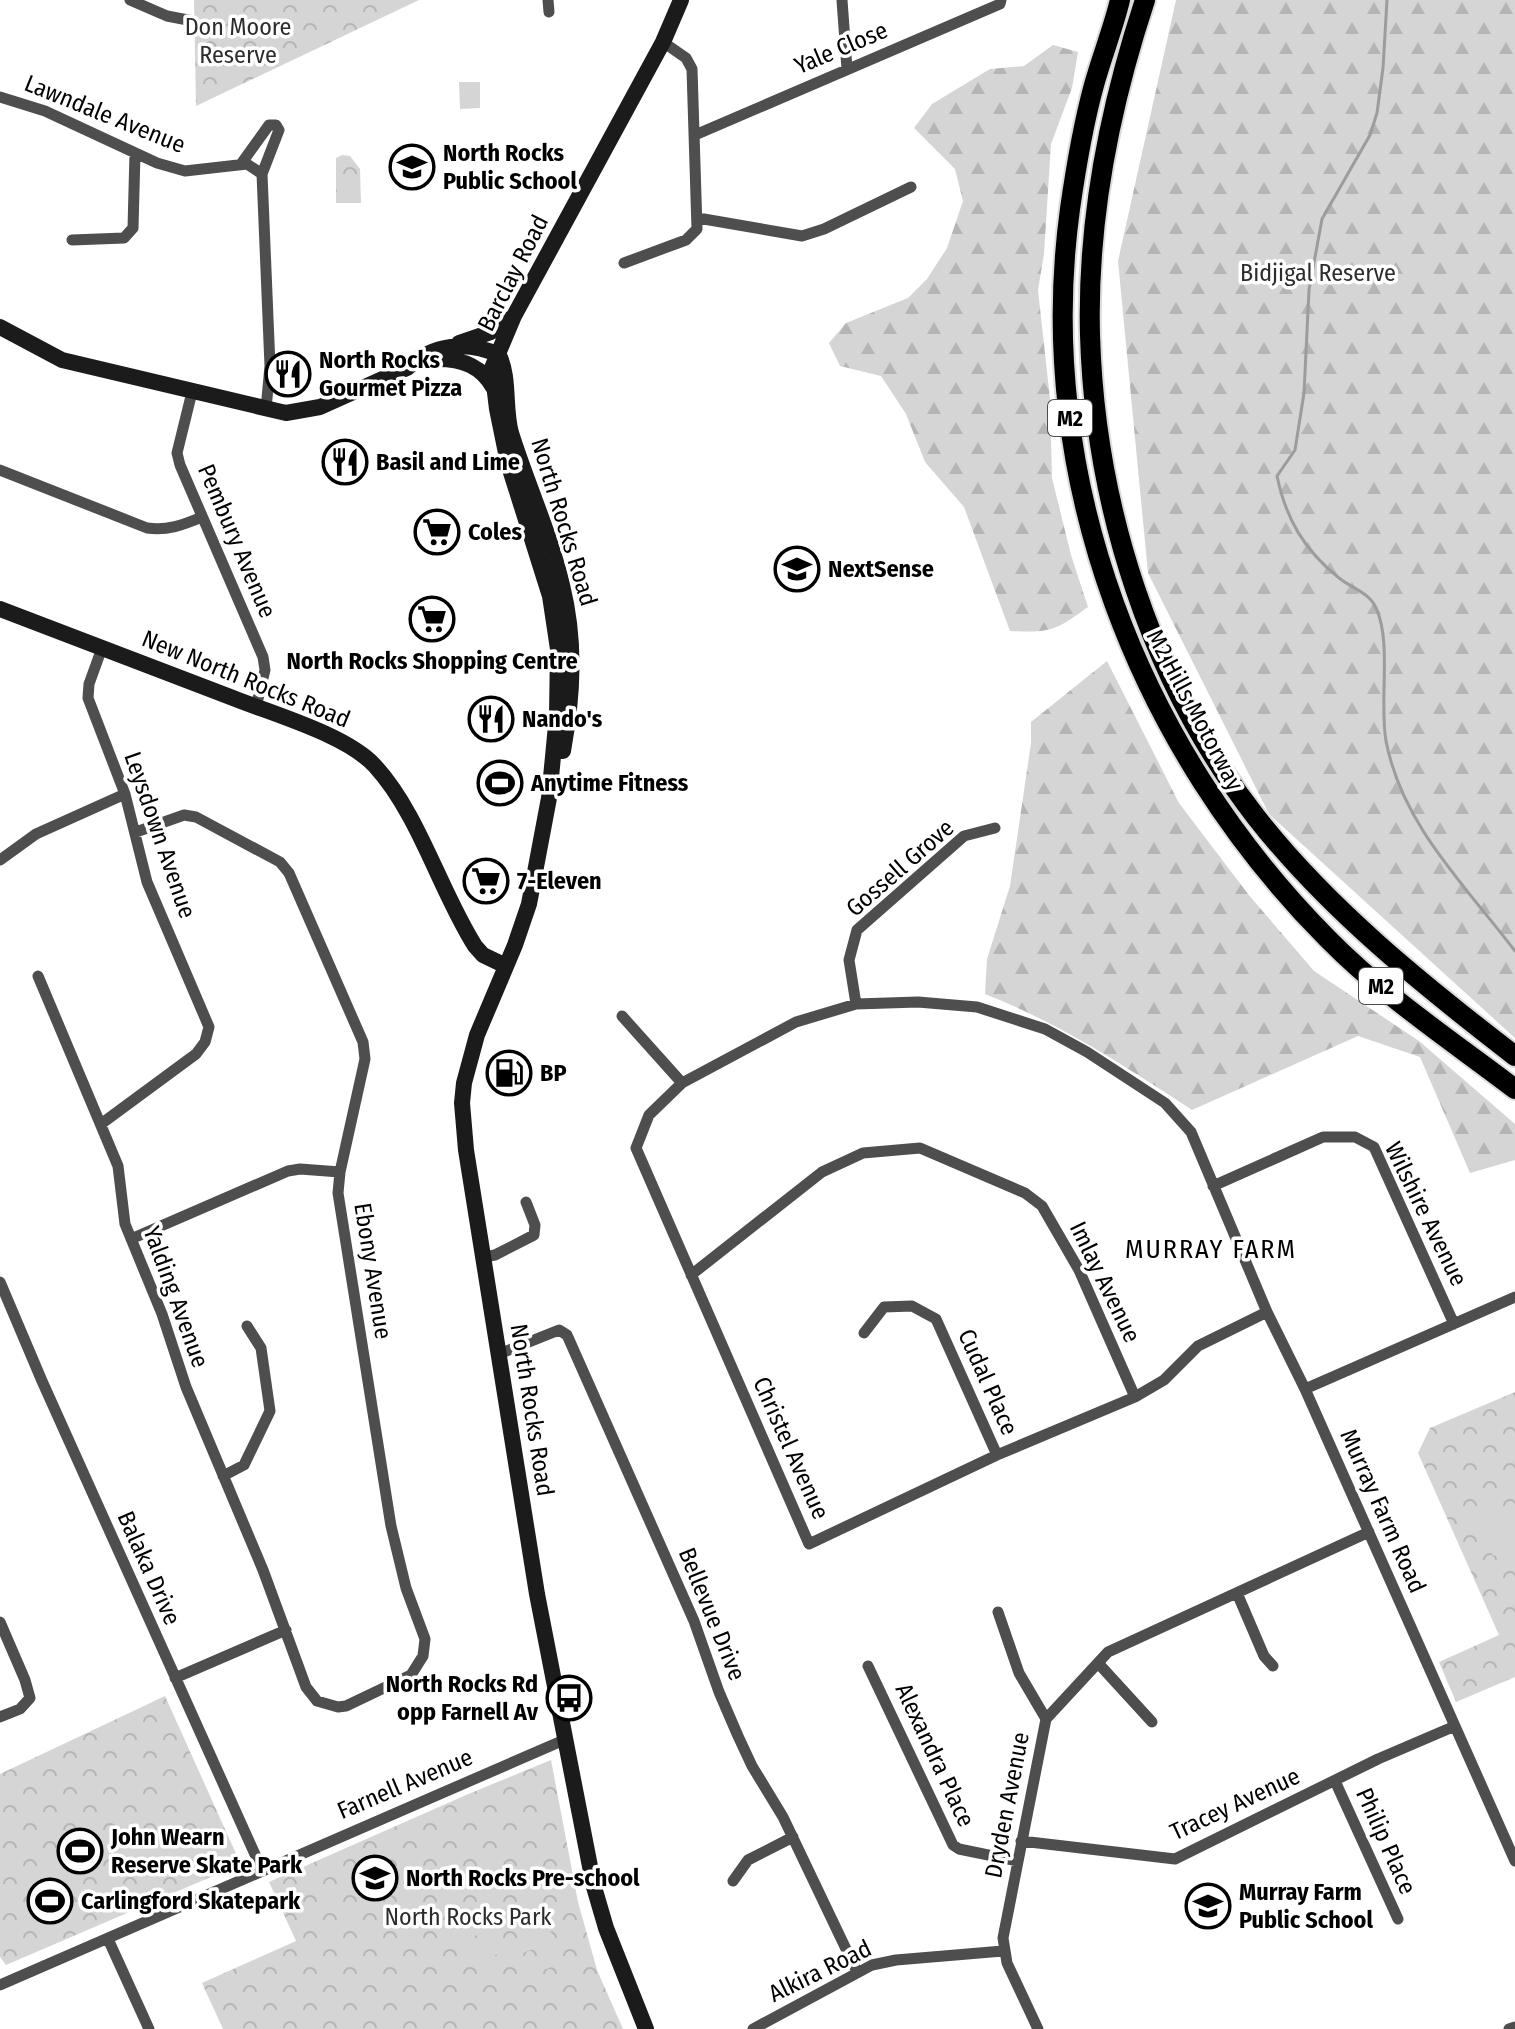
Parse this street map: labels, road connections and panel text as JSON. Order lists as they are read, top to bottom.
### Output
{
  "streets": {
    "highway": ["M2", "M2 Hills Motorway"],
    "main road": ["Barclay Road", "North Rocks Road", "New North Rocks Road"],
    "street": [
      "Yale Close",
      "Lawndale Avenue",
      "Pembury Avenue",
      "Leysdown Avenue",
      "Gossell Grove",
      "Wilshire Avenue",
      "Ebony Avenue",
      "Imlay Avenue",
      "Yalding Avenue",
      "Cudal Place",
      "Christel Avenue",
      "Murray Farm Road",
      "Balaka Drive",
      "Bellevue Drive",
      "Alexandra Place",
      "Farnell Avenue",
      "Tracey Avenue",
      "Dryden Avenue",
      "Philip Place",
      "Alkira Road"
    ]
  },
  "crossings": [
    ["Barclay Road", "North Rocks Road"],
    ["North Rocks Road", "New North Rocks Road"],
    ["North Rocks Road", "Bellevue Drive"],
    ["North Rocks Road", "Farnell Avenue"],
    ["Pembury Avenue", "New North Rocks Road"],
    ["New North Rocks Road", "Leysdown Avenue"],
    ["Leysdown Avenue", "Ebony Avenue"],
    ["Leysdown Avenue", "Yalding Avenue"],
    ["Gossell Grove", "Christel Avenue"],
    ["Wilshire Avenue", "Christel Avenue"],
    ["Wilshire Avenue", "Murray Farm Road"],
    ["Ebony Avenue", "Yalding Avenue"],
    ["Imlay Avenue", "Christel Avenue"],
    ["Cudal Place", "Christel Avenue"],
    ["Christel Avenue", "Murray Farm Road"],
    ["Murray Farm Road", "Tracey Avenue"],
    ["Murray Farm Road", "Dryden Avenue"],
    ["Balaka Drive", "Farnell Avenue"],
    ["Bellevue Drive", "Alkira Road"],
    ["Alexandra Place", "Dryden Avenue"],
    ["Tracey Avenue", "Dryden Avenue"],
    ["Tracey Avenue", "Philip Place"],
    ["Dryden Avenue", "Alkira Road"]
  ],
  "districts": ["MURRAY FARM"],
  "parks": ["Don Moore Reserve", "Bidjigal Reserve", "North Rocks Park"],
  "places": {
    "school or university": [
      "North Rocks Public School",
      "NextSense",
      "North Rocks Pre-school",
      "Murray Farm Public School"
    ],
    "restaurant": ["North Rocks Gourmet Pizza", "Basil and Lime", "Nando's"],
    "supermarket": ["Coles", "North Rocks Shopping Centre", "7-Eleven"],
    "sports": ["Anytime Fitness", "John Wearn Reserve Skate Park", "Carlingford Skatepark"],
    "fuel station": ["BP"],
    "bus stop": ["North Rocks Rd opp Farnell Av"]
  }
}
